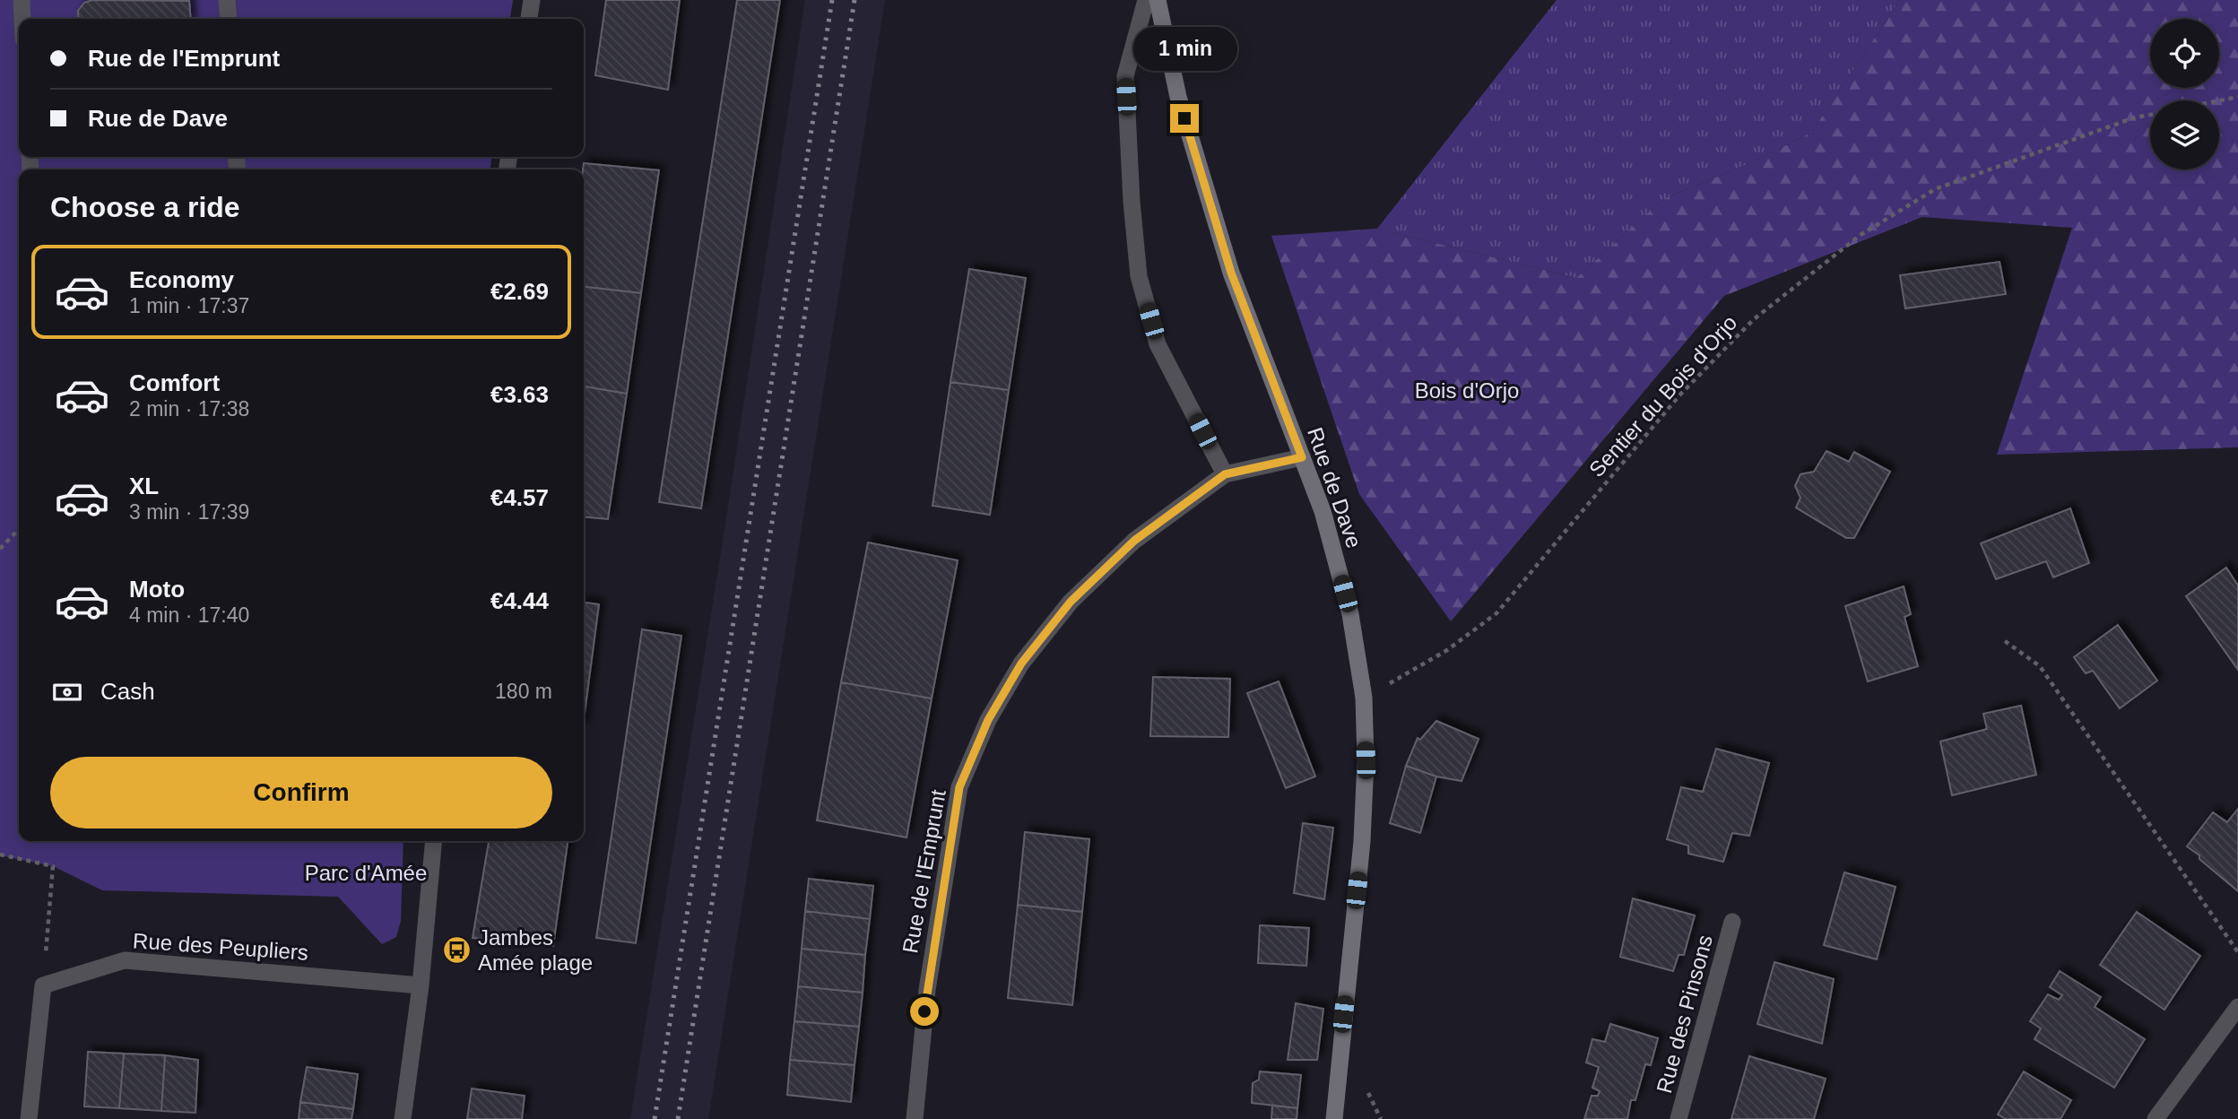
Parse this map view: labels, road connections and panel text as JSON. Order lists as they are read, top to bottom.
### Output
{
  "streets": {
    "main road": ["Rue de Dave"],
    "street": ["Rue de l'Emprunt", "Rue des Peupliers", "Rue des Pinsons"],
    "path": ["Sentier du Bois d'Orjo"]
  },
  "crossings": [
    ["Sentier du Bois d'Orjo", "Rue de Dave"],
    ["Rue de Dave", "Rue de l'Emprunt"]
  ],
  "parks": ["Bois d'Orjo", "Parc d'Amée"],
  "places": {
    "bus stop": ["Jambes Amée plage"]
  },
  "page": {
    "banner": ["Rue de l'Emprunt", "Rue de Dave"],
    "bubble": "1 min",
    "heading": "Choose a ride",
    "list": [
      {
        "name": "Economy",
        "note": "1 min · 17:37",
        "value": "€2.69"
      },
      {
        "name": "Comfort",
        "note": "2 min · 17:38",
        "value": "€3.63"
      },
      {
        "name": "XL",
        "note": "3 min · 17:39",
        "value": "€4.57"
      },
      {
        "name": "Moto",
        "note": "4 min · 17:40",
        "value": "€4.44"
      }
    ],
    "pay": ["Cash", "180 m"],
    "buttons": "Confirm"
  }
}
